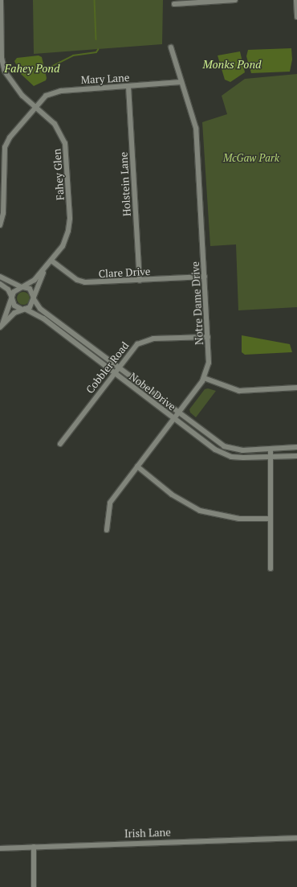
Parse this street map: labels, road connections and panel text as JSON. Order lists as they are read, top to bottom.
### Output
{
  "streets": {
    "street": [
      "Mary Lane",
      "Fahey Glen",
      "Holstein Lane",
      "Clare Drive",
      "Notre Dame Drive",
      "Cobbler Road",
      "Nobel Drive",
      "Irish Lane"
    ]
  },
  "crossings": [
    ["Mary Lane", "Fahey Glen"],
    ["Mary Lane", "Holstein Lane"],
    ["Mary Lane", "Notre Dame Drive"],
    ["Fahey Glen", "Clare Drive"],
    ["Fahey Glen", "Nobel Drive"],
    ["Holstein Lane", "Clare Drive"],
    ["Clare Drive", "Notre Dame Drive"],
    ["Notre Dame Drive", "Cobbler Road"],
    ["Notre Dame Drive", "Nobel Drive"],
    ["Cobbler Road", "Nobel Drive"]
  ],
  "water": ["Monks Pond", "Fahey Pond"],
  "parks": ["McGaw Park"]
}
